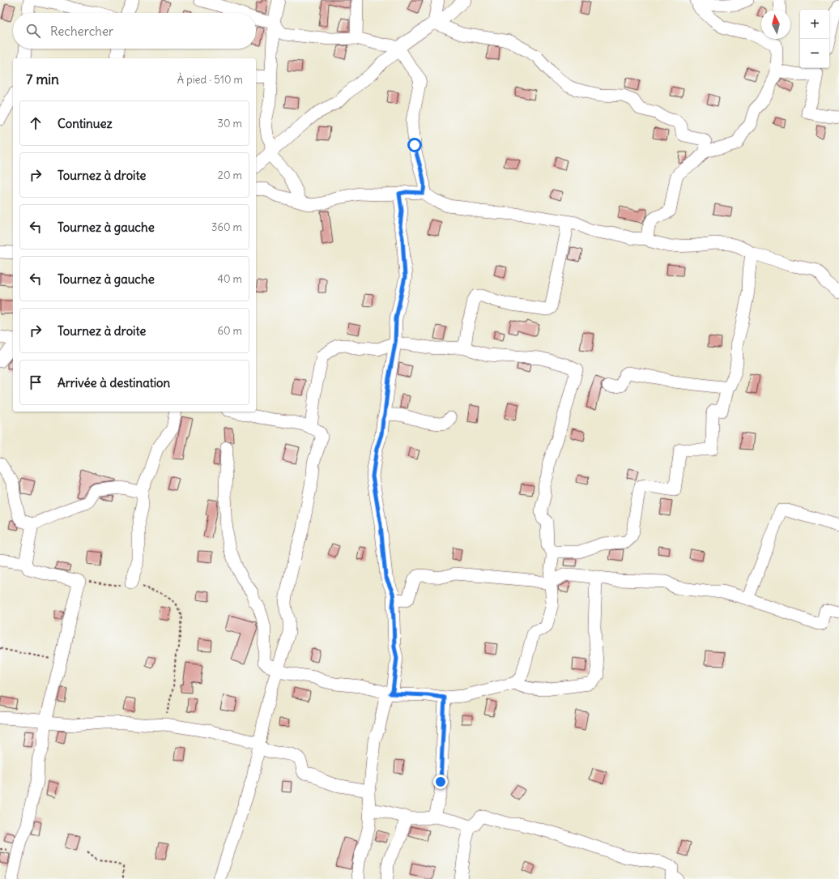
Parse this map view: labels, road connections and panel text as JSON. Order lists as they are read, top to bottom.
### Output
{
  "north": "top",
  "page": {
    "map_buttons": ["+", "−"],
    "search": "Rechercher",
    "heading": ["7 min", "À pied · 510 m"],
    "list": [
      ["Continuez", "30 m"],
      ["Tournez à droite", "20 m"],
      ["Tournez à gauche", "360 m"],
      ["Tournez à gauche", "40 m"],
      ["Tournez à droite", "60 m"],
      "Arrivée à destination"
    ]
  }
}
